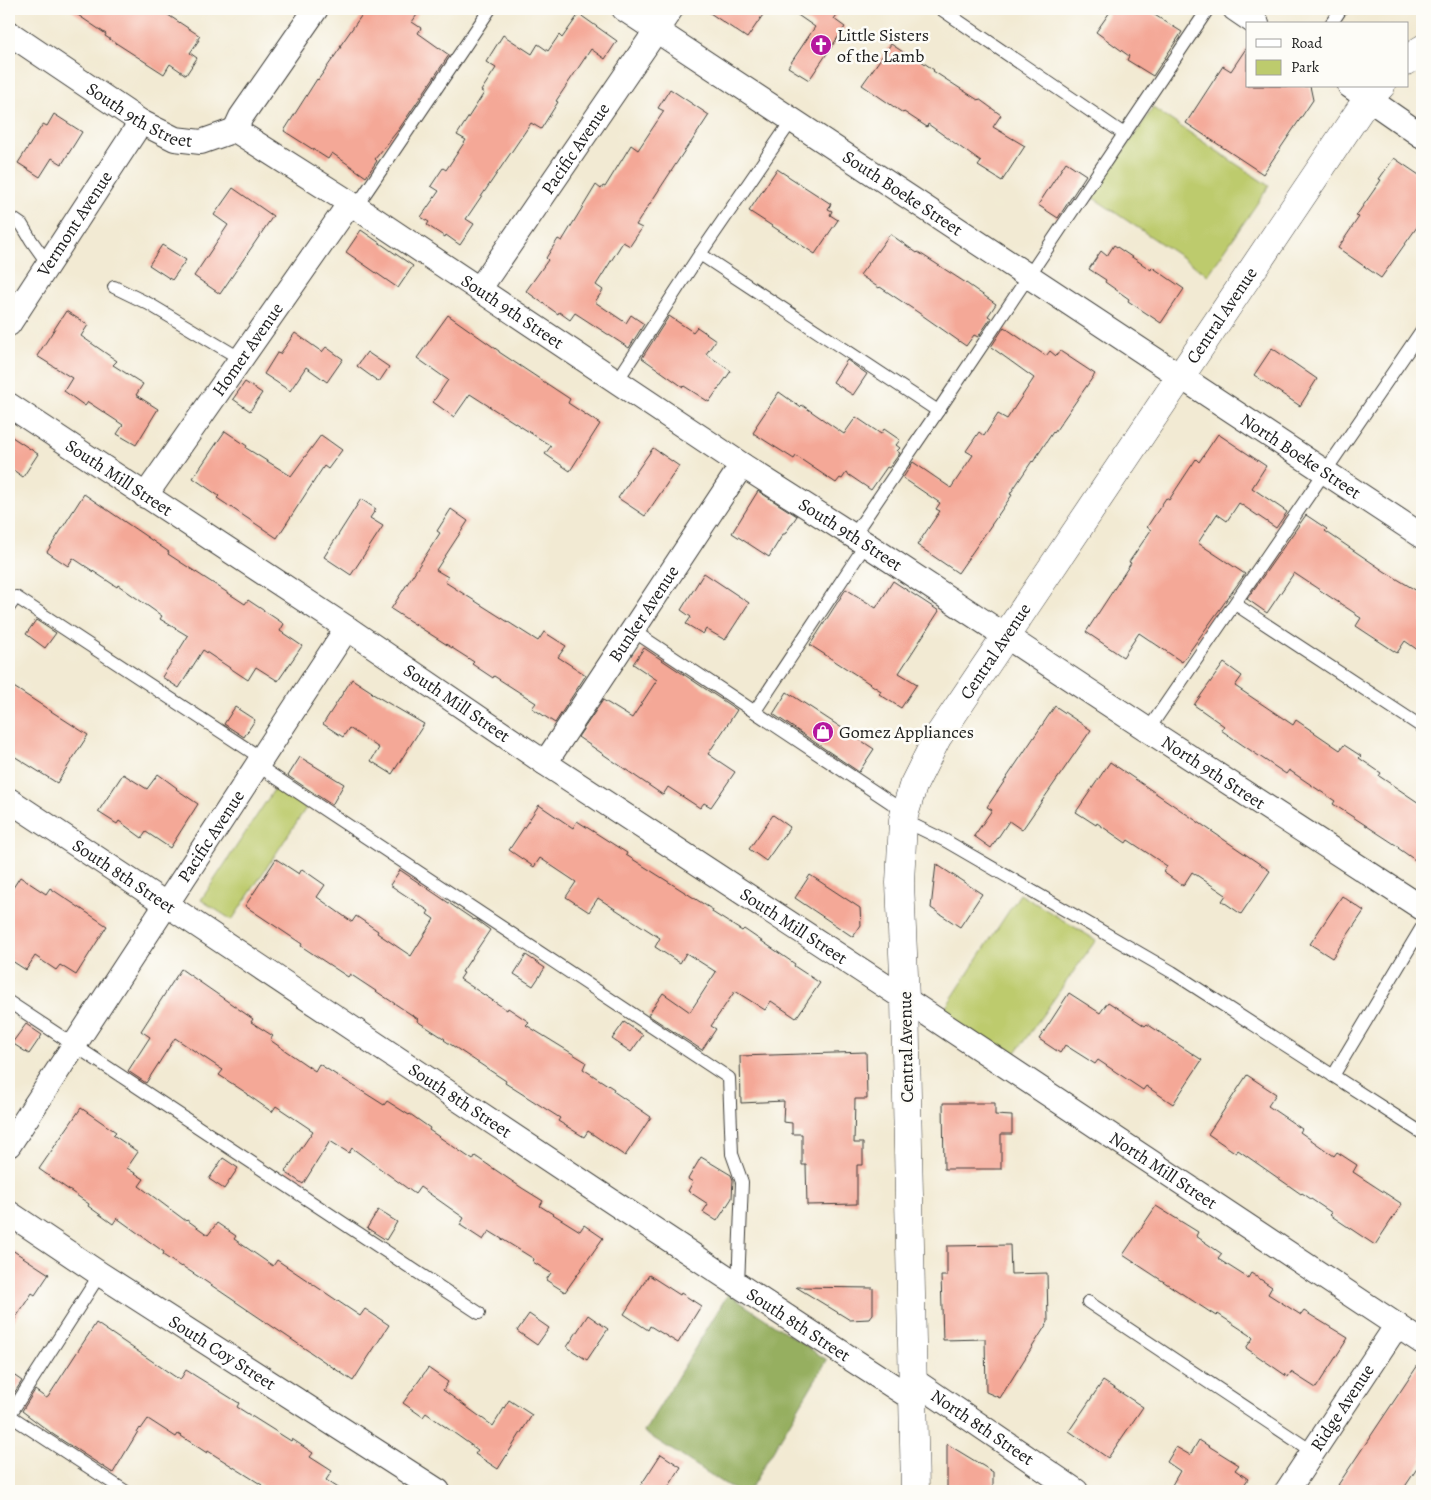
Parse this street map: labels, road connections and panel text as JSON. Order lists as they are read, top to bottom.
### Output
{
  "streets": {
    "main road": ["Central Avenue"],
    "street": [
      "South 9th Street",
      "Pacific Avenue",
      "South Boeke Street",
      "Vermont Avenue",
      "Homer Avenue",
      "North Boeke Street",
      "South Mill Street",
      "Bunker Avenue",
      "North 9th Street",
      "South 8th Street",
      "North Mill Street",
      "South Coy Street",
      "Ridge Avenue",
      "North 8th Street"
    ]
  },
  "crossings": [
    ["South 9th Street", "Pacific Avenue"],
    ["South 9th Street", "Vermont Avenue"],
    ["South 9th Street", "Central Avenue"],
    ["South 9th Street", "Homer Avenue"],
    ["South 9th Street", "Bunker Avenue"],
    ["South 9th Street", "North 9th Street"],
    ["Pacific Avenue", "South Boeke Street"],
    ["Pacific Avenue", "South Mill Street"],
    ["Pacific Avenue", "South 8th Street"],
    ["South Boeke Street", "Central Avenue"],
    ["South Boeke Street", "North Boeke Street"],
    ["Central Avenue", "North Boeke Street"],
    ["Central Avenue", "South Mill Street"],
    ["Central Avenue", "North 9th Street"],
    ["Central Avenue", "South 8th Street"],
    ["Central Avenue", "North Mill Street"],
    ["Central Avenue", "North 8th Street"],
    ["Homer Avenue", "South Mill Street"],
    ["South Mill Street", "Bunker Avenue"],
    ["South Mill Street", "North Mill Street"],
    ["South 8th Street", "North 8th Street"],
    ["North Mill Street", "Ridge Avenue"]
  ],
  "places": {
    "church": ["Little Sisters of the Lamb"],
    "shop": ["Gomez Appliances"]
  },
  "legend": ["Road", "Park"]
}
